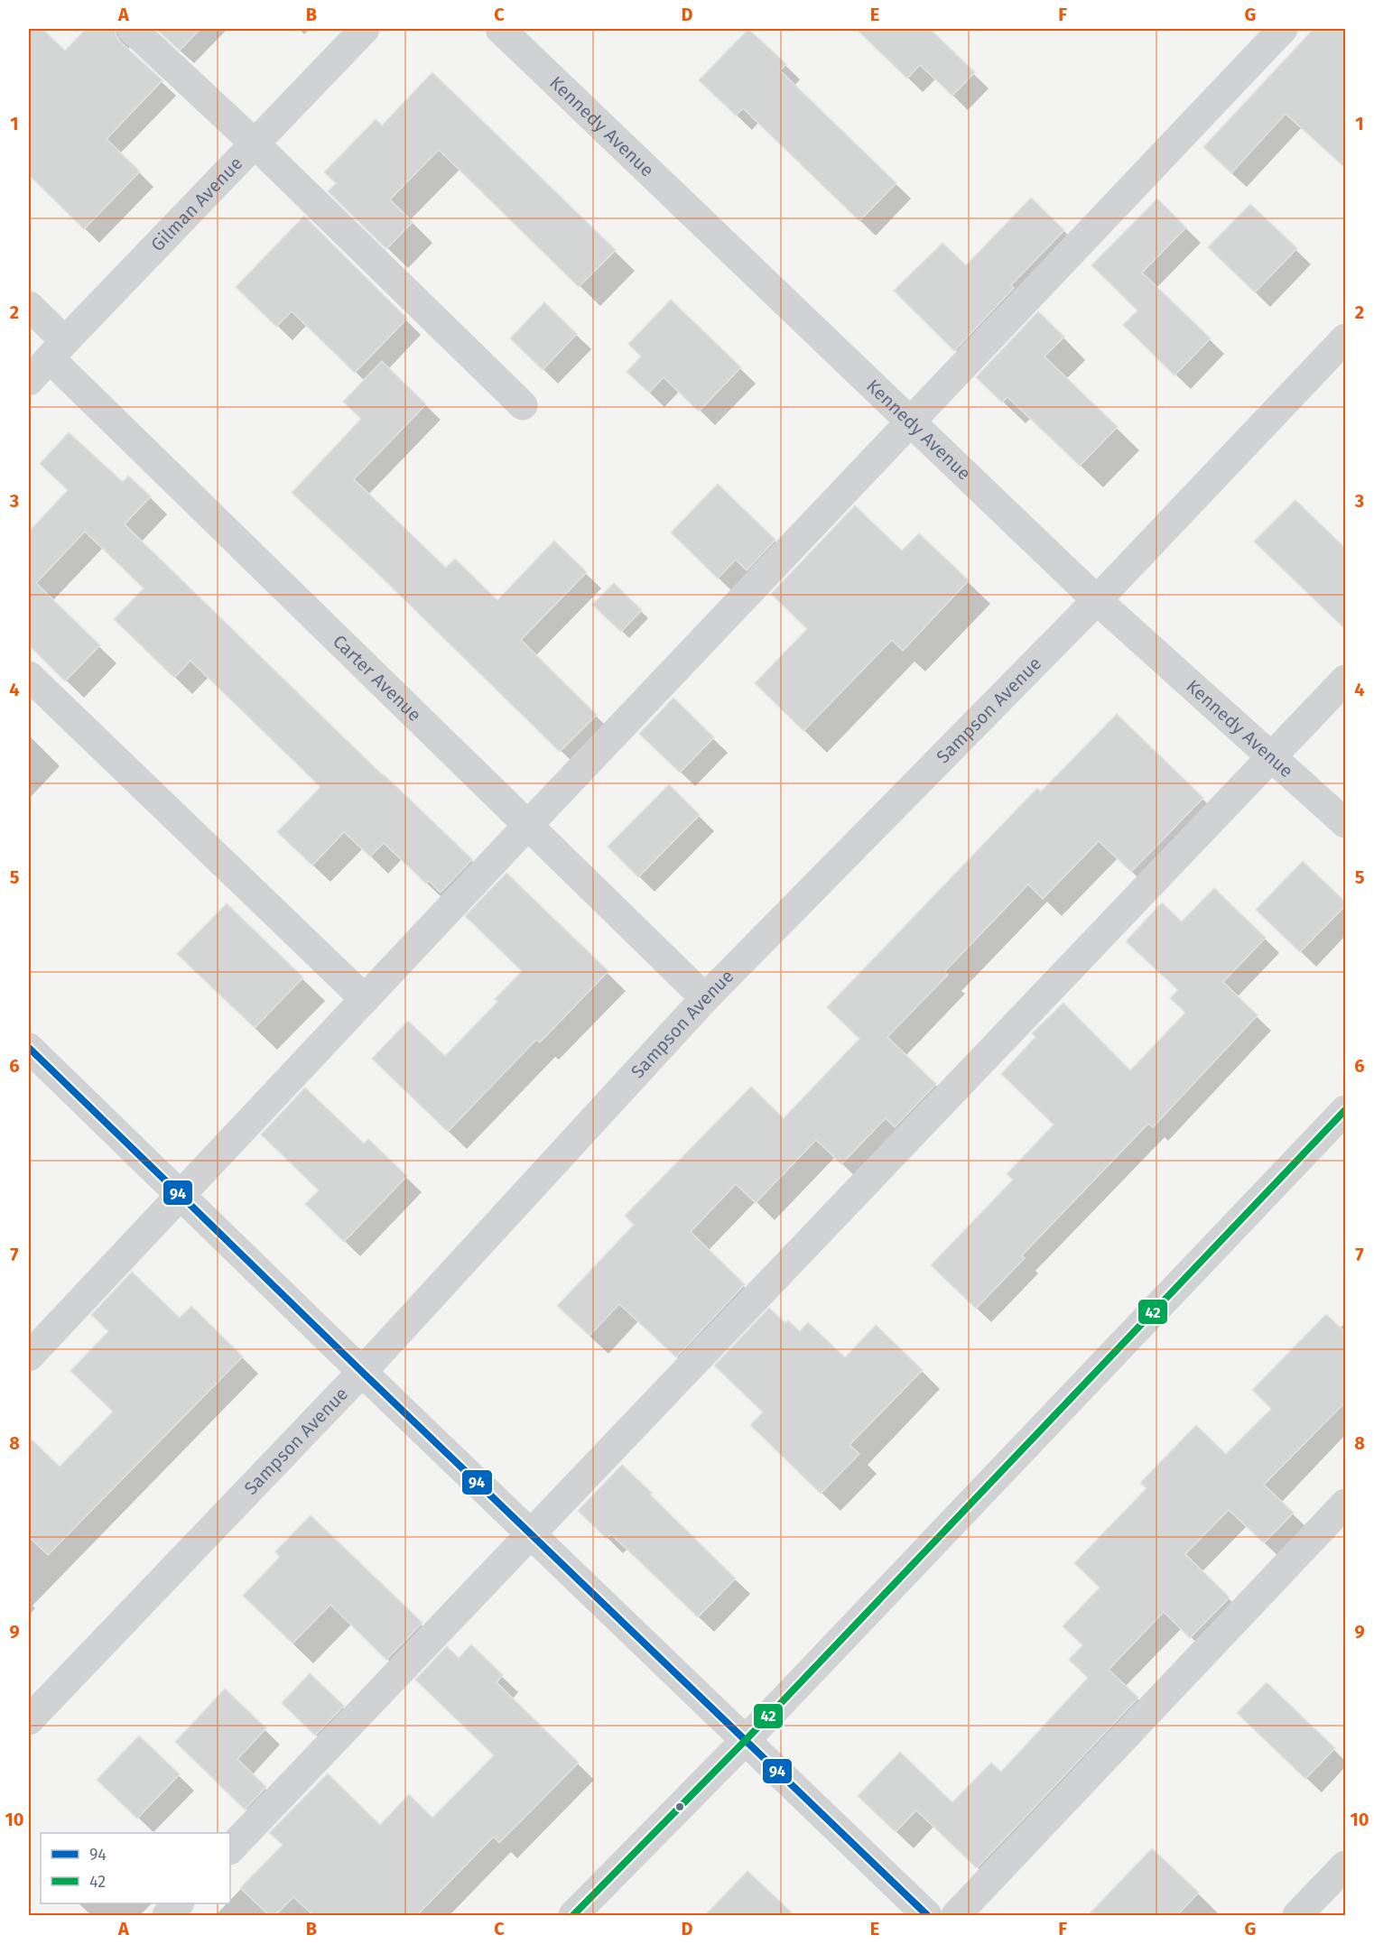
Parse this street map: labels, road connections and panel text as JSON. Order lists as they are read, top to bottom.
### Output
{
  "streets": {
    "street": [
      "Kennedy Avenue",
      "Gilman Avenue",
      "Carter Avenue",
      "Sampson Avenue"
    ]
  },
  "crossings": [
    ["Kennedy Avenue", "Sampson Avenue"],
    ["Gilman Avenue", "Carter Avenue"],
    ["Carter Avenue", "Sampson Avenue"]
  ],
  "lines": ["transit line 94", "transit line 42"],
  "legend": ["94", "42"],
  "grid": {
    "columns": [
      "A",
      "B",
      "C",
      "D",
      "E",
      "F",
      "G"
    ],
    "rows": [
      "1",
      "2",
      "3",
      "4",
      "5",
      "6",
      "7",
      "8",
      "9",
      "10"
    ]
  }
}
